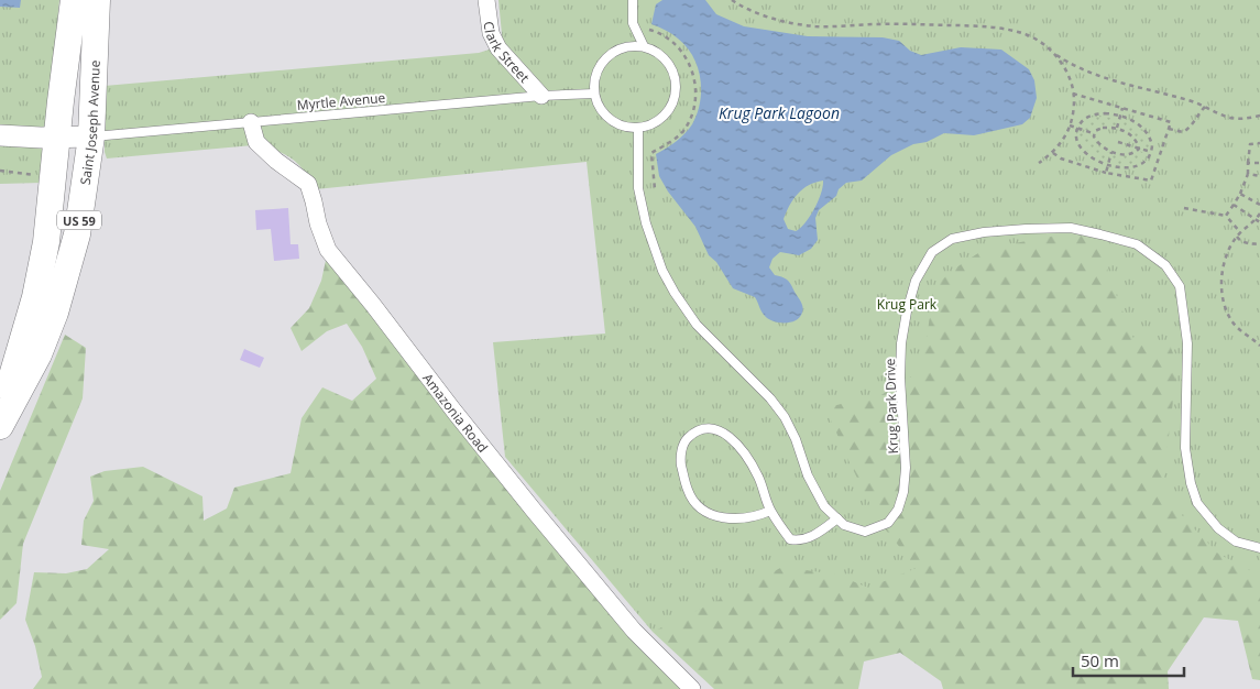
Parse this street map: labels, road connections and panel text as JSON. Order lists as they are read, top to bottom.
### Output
{
  "streets": {
    "main road": ["Saint Joseph Avenue", "US 59"],
    "street": ["Clark Street", "Amazonia Road"],
    "lane": ["Myrtle Avenue", "Krug Park Drive"]
  },
  "crossings": [
    ["Clark Street", "Myrtle Avenue"],
    ["Myrtle Avenue", "Saint Joseph Avenue"],
    ["Myrtle Avenue", "Krug Park Drive"],
    ["Myrtle Avenue", "Amazonia Road"]
  ],
  "water": ["Krug Park Lagoon"],
  "parks": ["Krug Park"],
  "scale_bar": "50 m"
}
